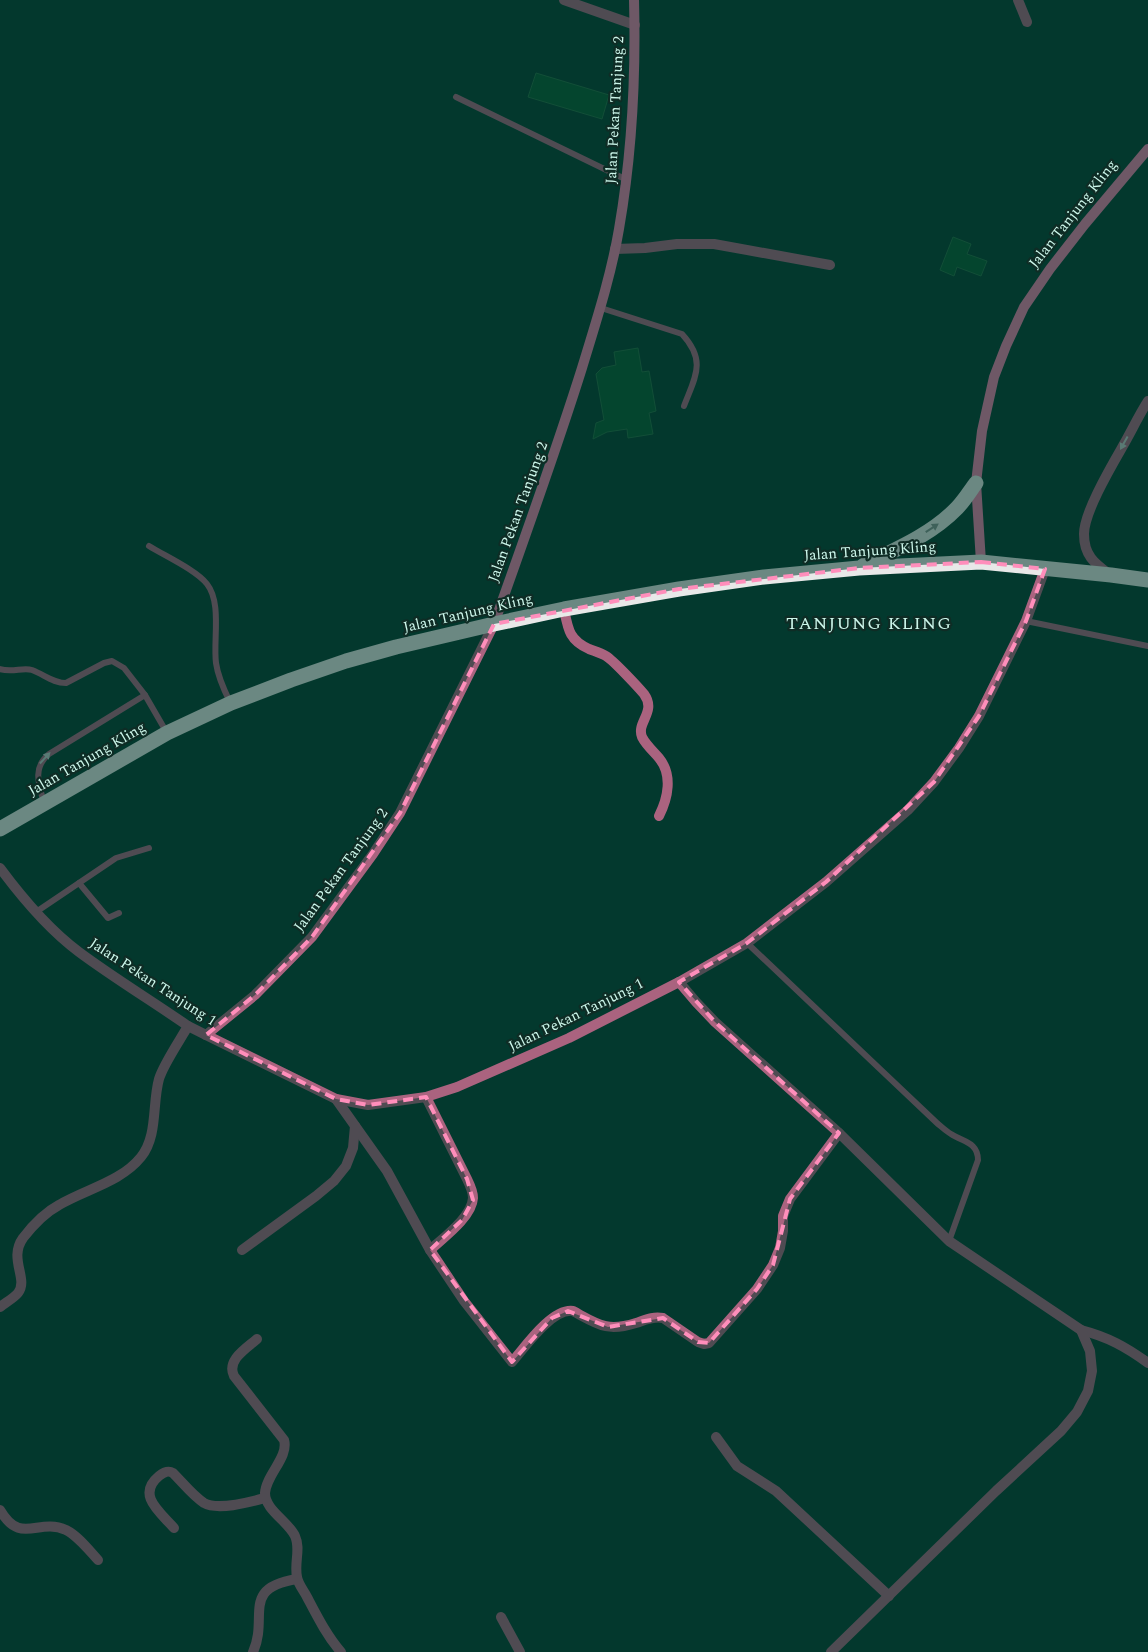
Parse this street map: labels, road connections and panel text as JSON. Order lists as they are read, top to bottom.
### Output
{
  "streets": {
    "highway": ["Jalan Tanjung Kling"],
    "street": ["Jalan Pekan Tanjung 2", "Jalan Pekan Tanjung 1"]
  },
  "crossings": [
    ["Jalan Pekan Tanjung 2", "Jalan Tanjung Kling"],
    ["Jalan Pekan Tanjung 2", "Jalan Pekan Tanjung 1"],
    ["Jalan Tanjung Kling", "Jalan Pekan Tanjung 1"]
  ],
  "districts": ["TANJUNG KLING"]
}
